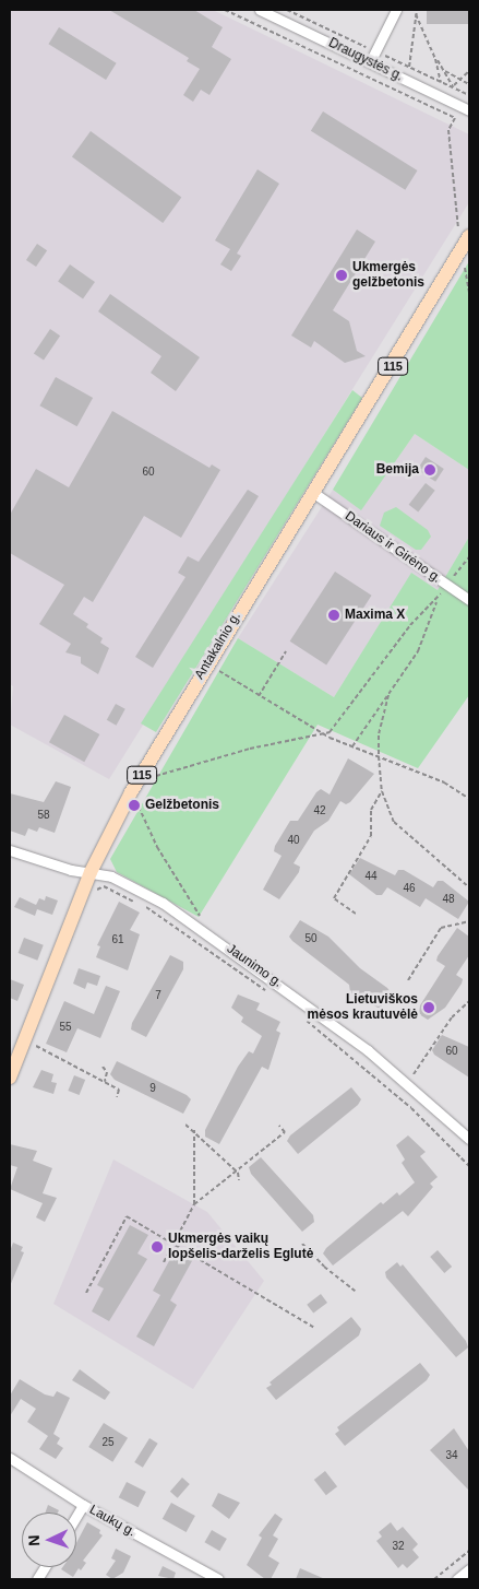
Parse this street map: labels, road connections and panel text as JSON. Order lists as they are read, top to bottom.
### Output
{
  "streets": {
    "main road": ["115", "Antakalnio g."],
    "street": [
      "Draugystės g.",
      "Dariaus ir Girėno g.",
      "Jaunimo g.",
      "Laukų g."
    ]
  },
  "crossings": [
    ["Dariaus ir Girėno g.", "Antakalnio g."],
    ["Antakalnio g.", "Jaunimo g."]
  ],
  "places": [
    "Ukmergės gelžbetonis",
    "Bemija",
    "Maxima X",
    "Gelžbetonis",
    "Lietuviškos mėsos krautuvėlė",
    "Ukmergės vaikų lopšelis-darželis Eglutė"
  ],
  "house_numbers": [
    "60",
    "42",
    "58",
    "40",
    "44",
    "46",
    "48",
    "50",
    "61",
    "7",
    "55",
    "60",
    "9",
    "25",
    "34",
    "32"
  ],
  "north": "left"
}
